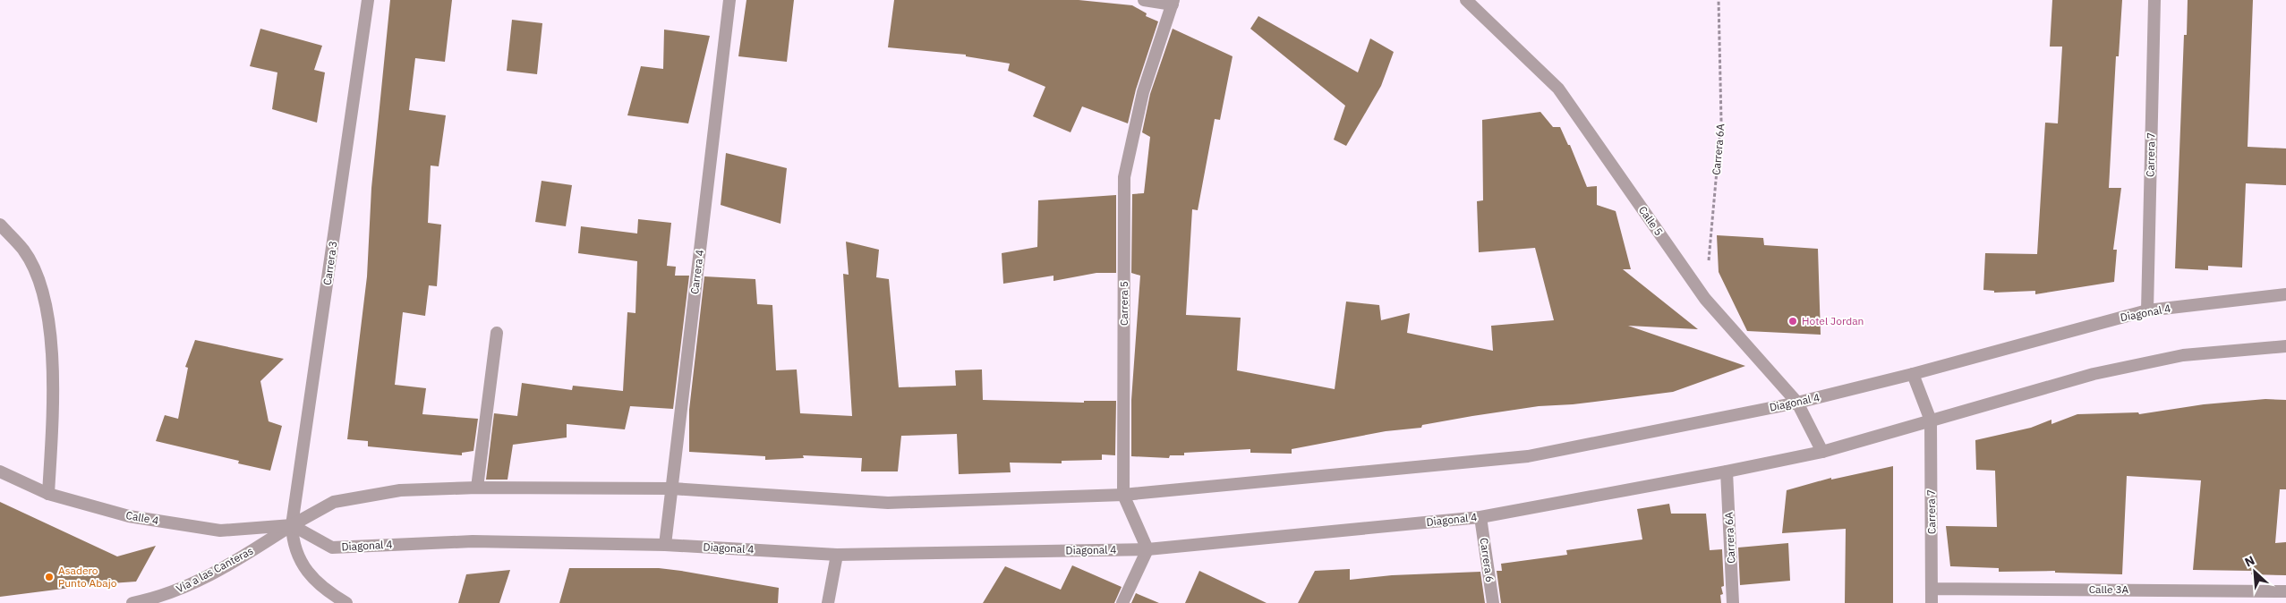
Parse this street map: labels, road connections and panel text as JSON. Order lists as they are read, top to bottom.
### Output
{
  "streets": {
    "street": [
      "Carrera 6A",
      "Carrera 7",
      "Calle 5",
      "Carrera 3",
      "Carrera 4",
      "Carrera 5",
      "Diagonal 4",
      "Calle 4",
      "Carrera 6",
      "Vía a las Canteras",
      "Calle 3A"
    ]
  },
  "crossings": [
    ["Carrera 6A", "Calle 5"],
    ["Carrera 6A", "Diagonal 4"],
    ["Carrera 7", "Diagonal 4"],
    ["Carrera 7", "Calle 3A"],
    ["Calle 5", "Diagonal 4"],
    ["Carrera 3", "Diagonal 4"],
    ["Carrera 3", "Calle 4"],
    ["Carrera 3", "Vía a las Canteras"],
    ["Carrera 4", "Diagonal 4"],
    ["Carrera 5", "Diagonal 4"],
    ["Diagonal 4", "Calle 4"],
    ["Diagonal 4", "Carrera 6"],
    ["Diagonal 4", "Vía a las Canteras"],
    ["Calle 4", "Vía a las Canteras"]
  ],
  "places": ["Hotel Jordan", "Asadero Punto Abajo"],
  "north": "top left"
}
